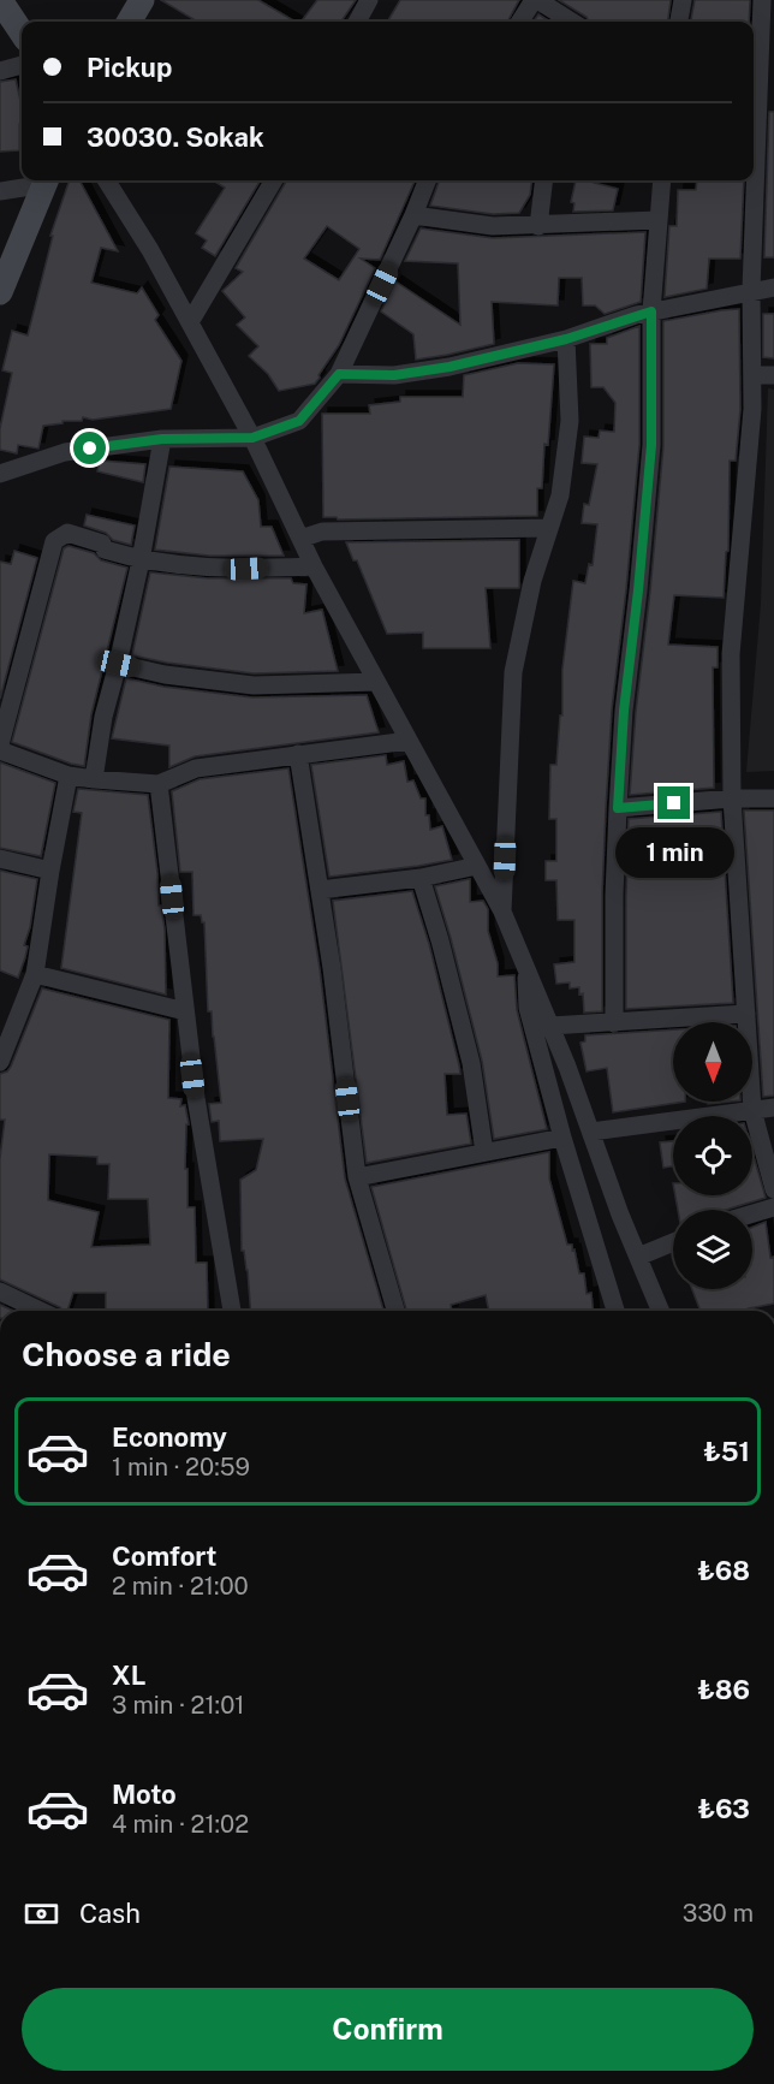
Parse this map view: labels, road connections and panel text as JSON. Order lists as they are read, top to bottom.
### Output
{
  "north": "bottom",
  "page": {
    "banner": ["Pickup", "30030. Sokak"],
    "bubble": "1 min",
    "heading": "Choose a ride",
    "list": [
      {
        "name": "Economy",
        "note": "1 min · 20:59",
        "value": "₺51"
      },
      {
        "name": "Comfort",
        "note": "2 min · 21:00",
        "value": "₺68"
      },
      {
        "name": "XL",
        "note": "3 min · 21:01",
        "value": "₺86"
      },
      {
        "name": "Moto",
        "note": "4 min · 21:02",
        "value": "₺63"
      }
    ],
    "pay": ["Cash", "330 m"],
    "buttons": "Confirm"
  }
}
